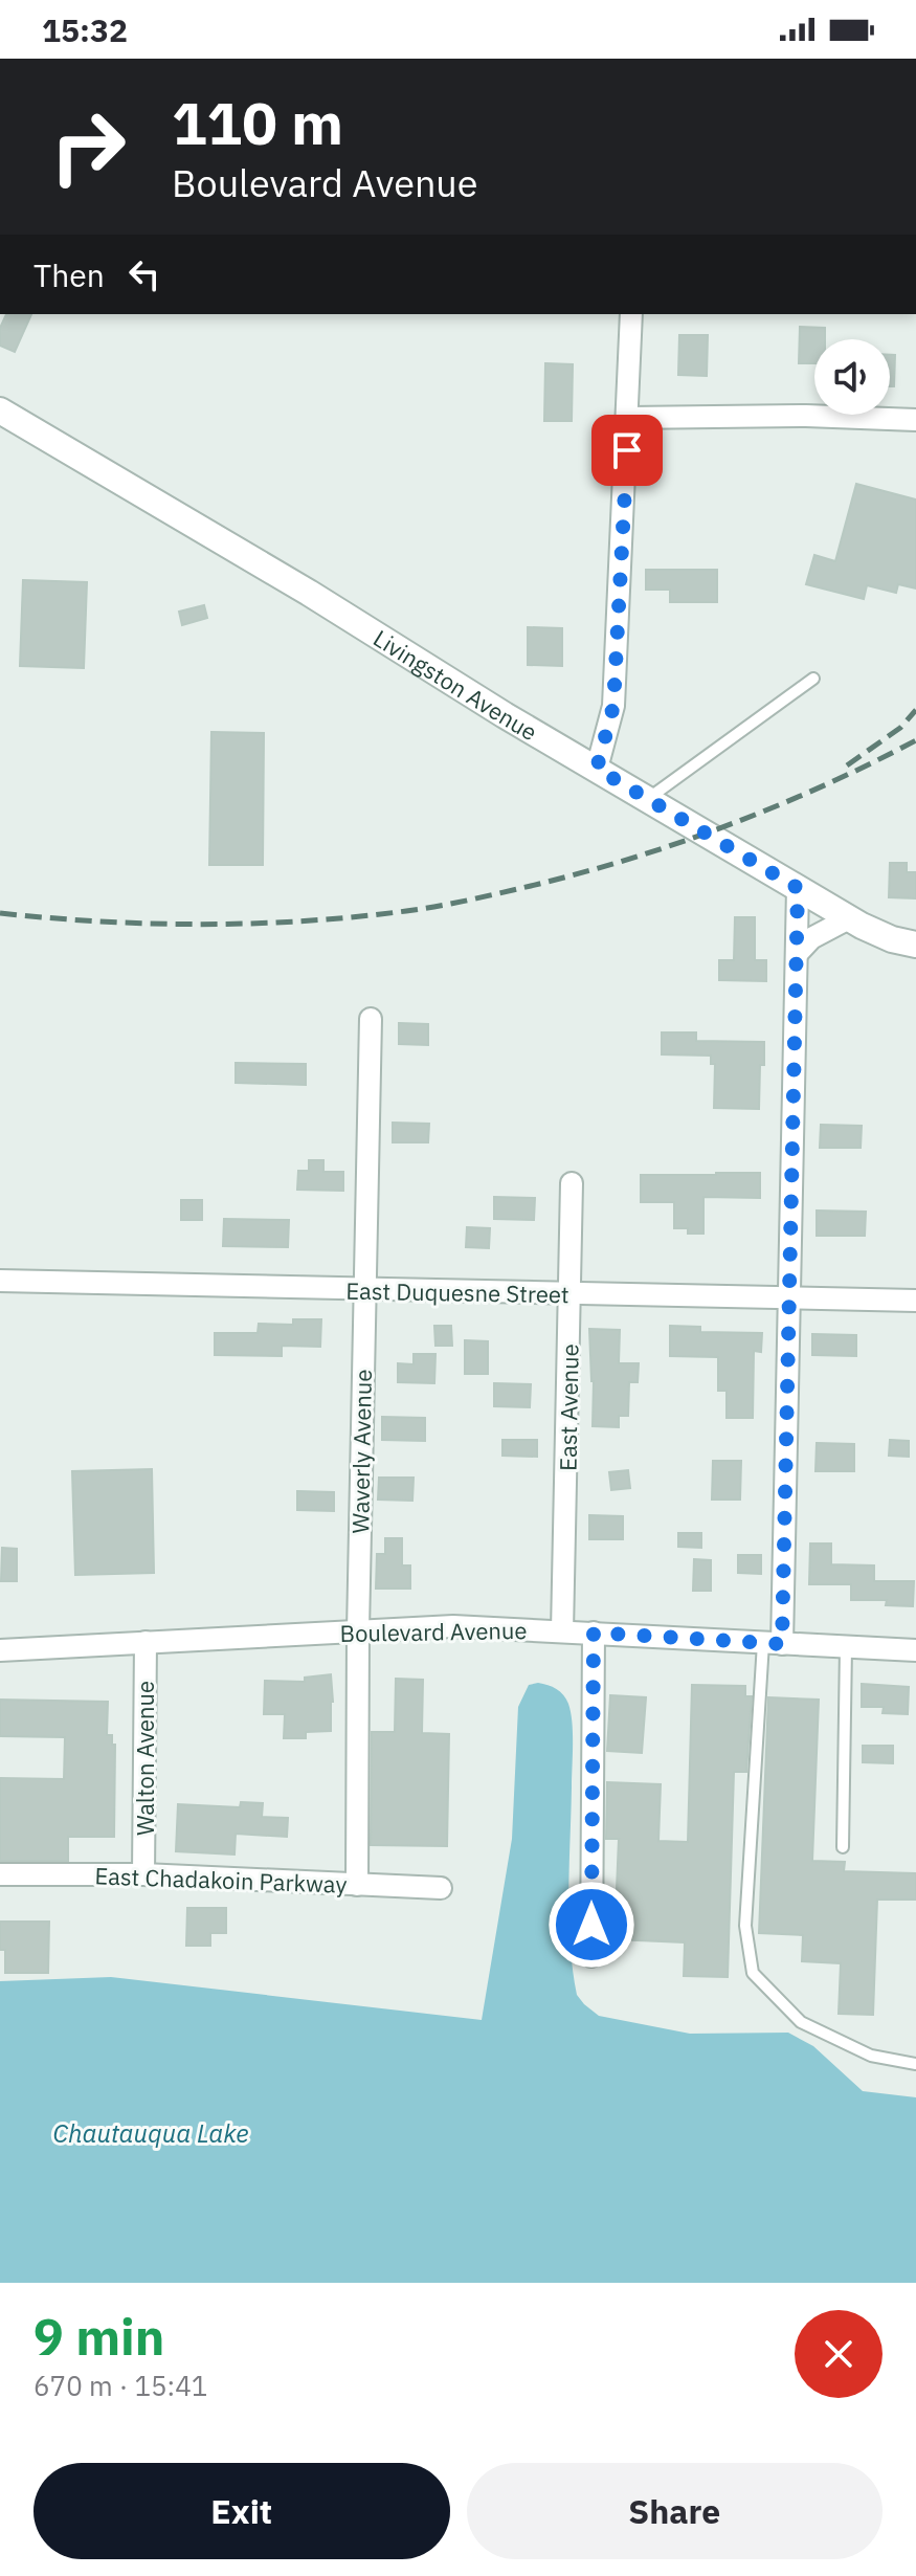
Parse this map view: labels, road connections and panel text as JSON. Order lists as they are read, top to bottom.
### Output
{
  "streets": {
    "street": [
      "Livingston Avenue",
      "East Duquesne Street",
      "East Avenue",
      "Waverly Avenue",
      "Boulevard Avenue",
      "Walton Avenue",
      "East Chadakoin Parkway"
    ]
  },
  "crossings": [
    ["East Duquesne Street", "East Avenue"],
    ["East Duquesne Street", "Waverly Avenue"],
    ["East Avenue", "Boulevard Avenue"],
    ["Waverly Avenue", "Boulevard Avenue"],
    ["Waverly Avenue", "East Chadakoin Parkway"],
    ["Boulevard Avenue", "Walton Avenue"],
    ["Walton Avenue", "East Chadakoin Parkway"]
  ],
  "water": ["Chautauqua Lake"],
  "page": {
    "status": "15:32",
    "turn": ["110 m", "Boulevard Avenue"],
    "then": "Then",
    "heading": ["9 min", "670 m · 15:41"],
    "buttons": ["Exit", "Share"]
  }
}
